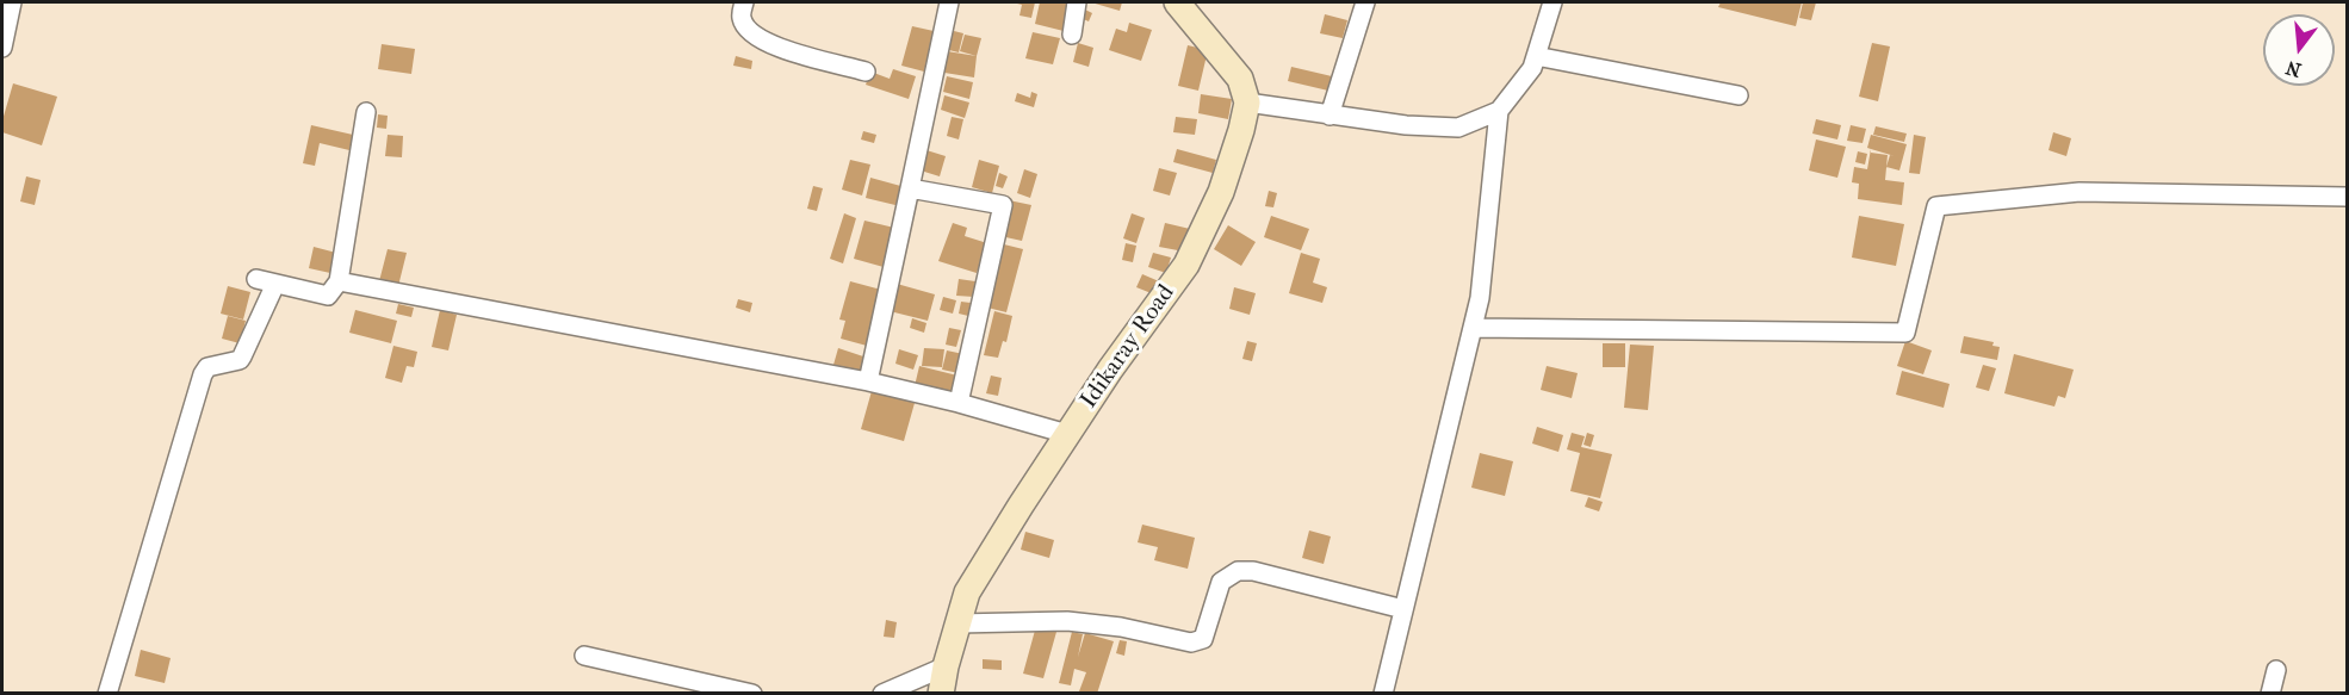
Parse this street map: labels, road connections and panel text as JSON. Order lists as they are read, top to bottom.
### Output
{
  "streets": {
    "street": ["Idikaray Road"]
  },
  "north": "bottom"
}
